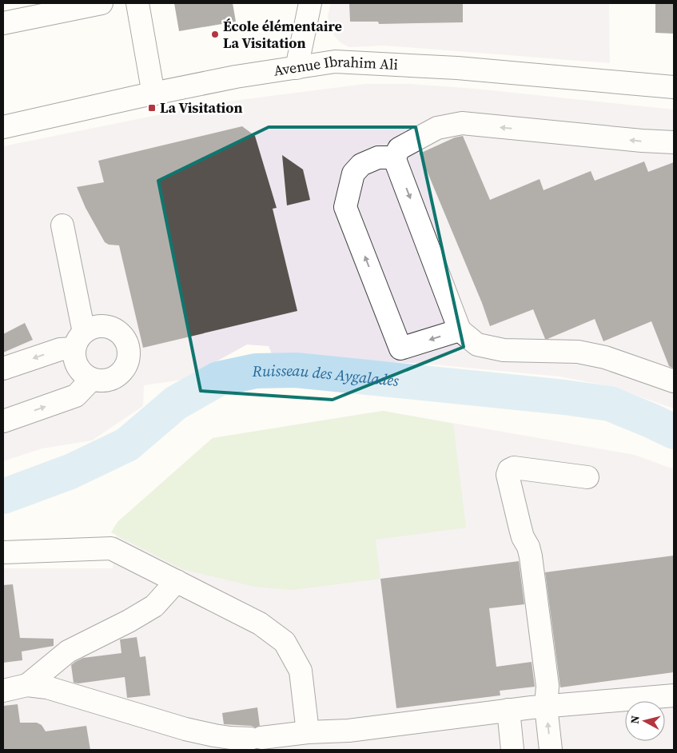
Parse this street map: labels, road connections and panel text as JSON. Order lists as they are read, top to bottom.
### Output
{
  "streets": {
    "street": ["Avenue Ibrahim Ali"]
  },
  "water": ["Ruisseau des Aygalades"],
  "places": {
    "other": ["École élémentaire La Visitation"],
    "transit": ["La Visitation"]
  },
  "north": "left"
}
